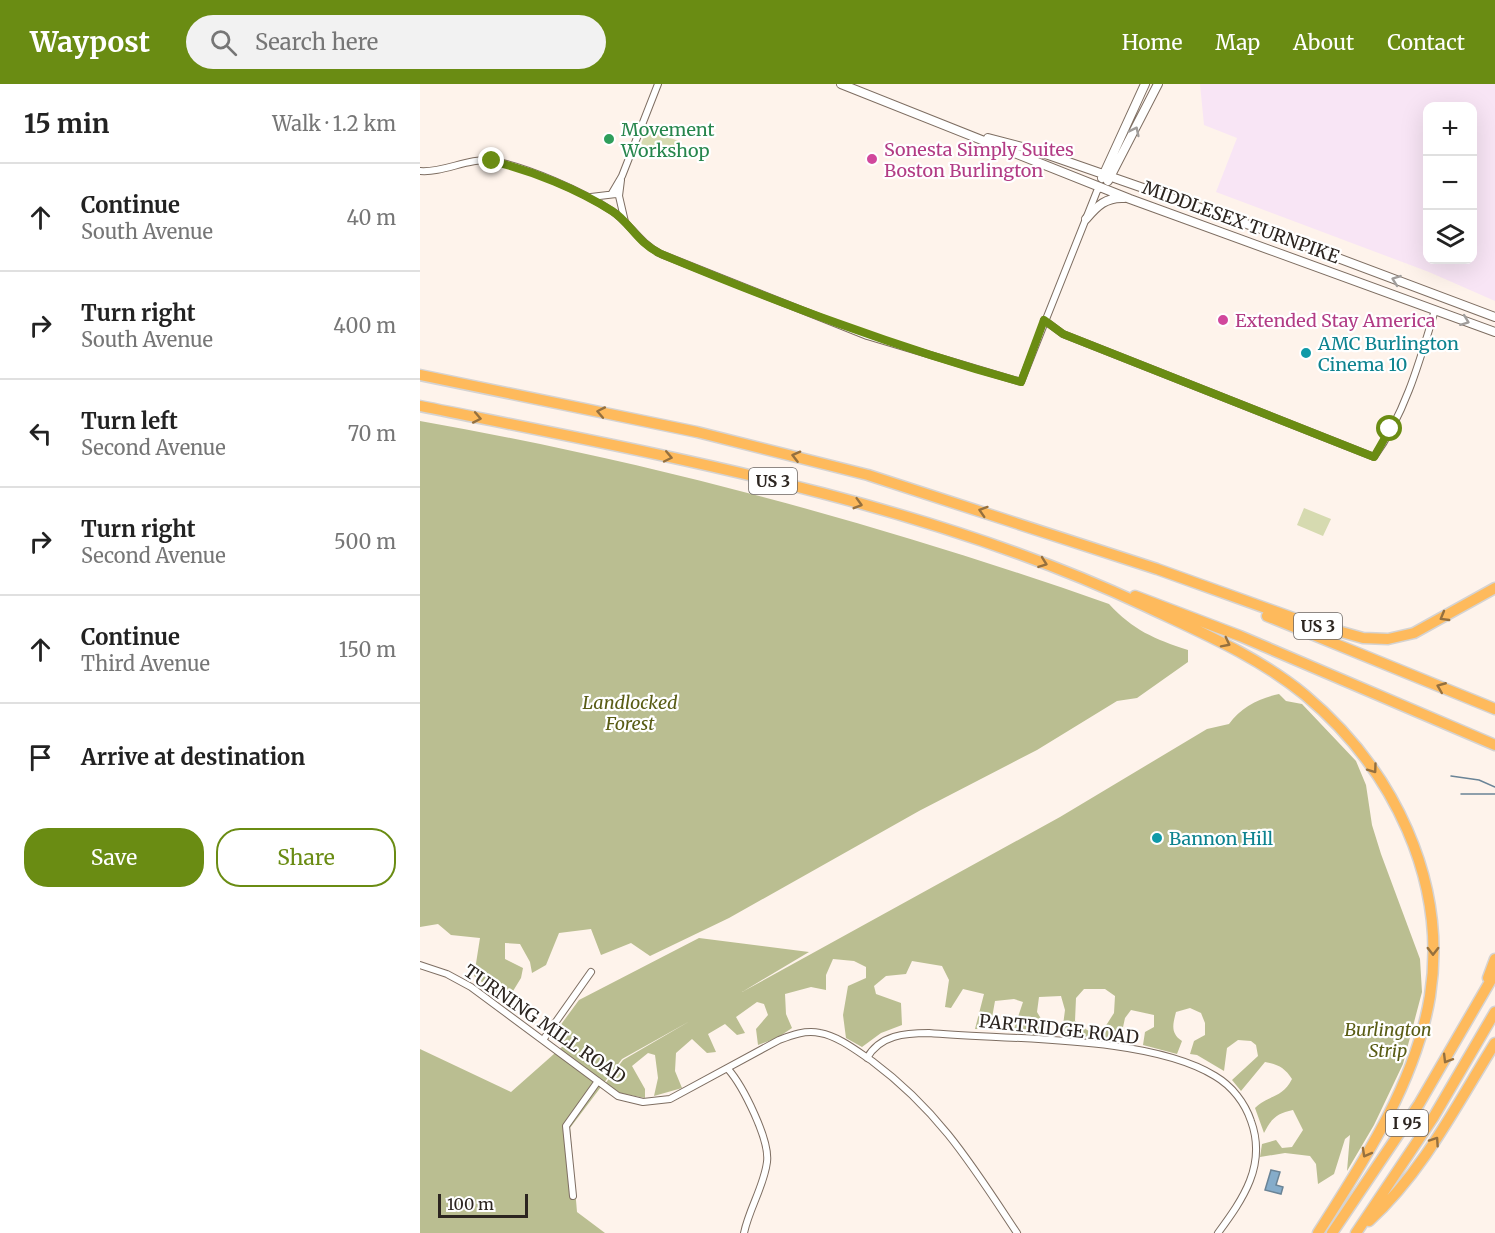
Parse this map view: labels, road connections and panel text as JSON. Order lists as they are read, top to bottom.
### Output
{
  "streets": {
    "highway": ["US 3", "I 95"],
    "main road": ["MIDDLESEX TURNPIKE"],
    "street": ["TURNING MILL ROAD", "PARTRIDGE ROAD"]
  },
  "crossings": [
    ["TURNING MILL ROAD", "PARTRIDGE ROAD"]
  ],
  "parks": ["Landlocked Forest", "Burlington Strip"],
  "places": [
    "Movement Workshop",
    "Sonesta Simply Suites Boston Burlington",
    "Extended Stay America",
    "AMC Burlington Cinema 10",
    "Bannon Hill"
  ],
  "scale_bar": "100 m",
  "page": {
    "header": "Waypost",
    "search": "Search here",
    "nav": [
      "Home",
      "Map",
      "About",
      "Contact"
    ],
    "heading": ["15 min", "Walk · 1.2 km"],
    "map_buttons": ["+", "−"],
    "list": [
      ["Continue", "South Avenue", "40 m"],
      ["Turn right", "South Avenue", "400 m"],
      ["Turn left", "Second Avenue", "70 m"],
      ["Turn right", "Second Avenue", "500 m"],
      ["Continue", "Third Avenue", "150 m"],
      "Arrive at destination"
    ],
    "buttons": ["Save", "Share"],
    "scale": "100 m"
  }
}
